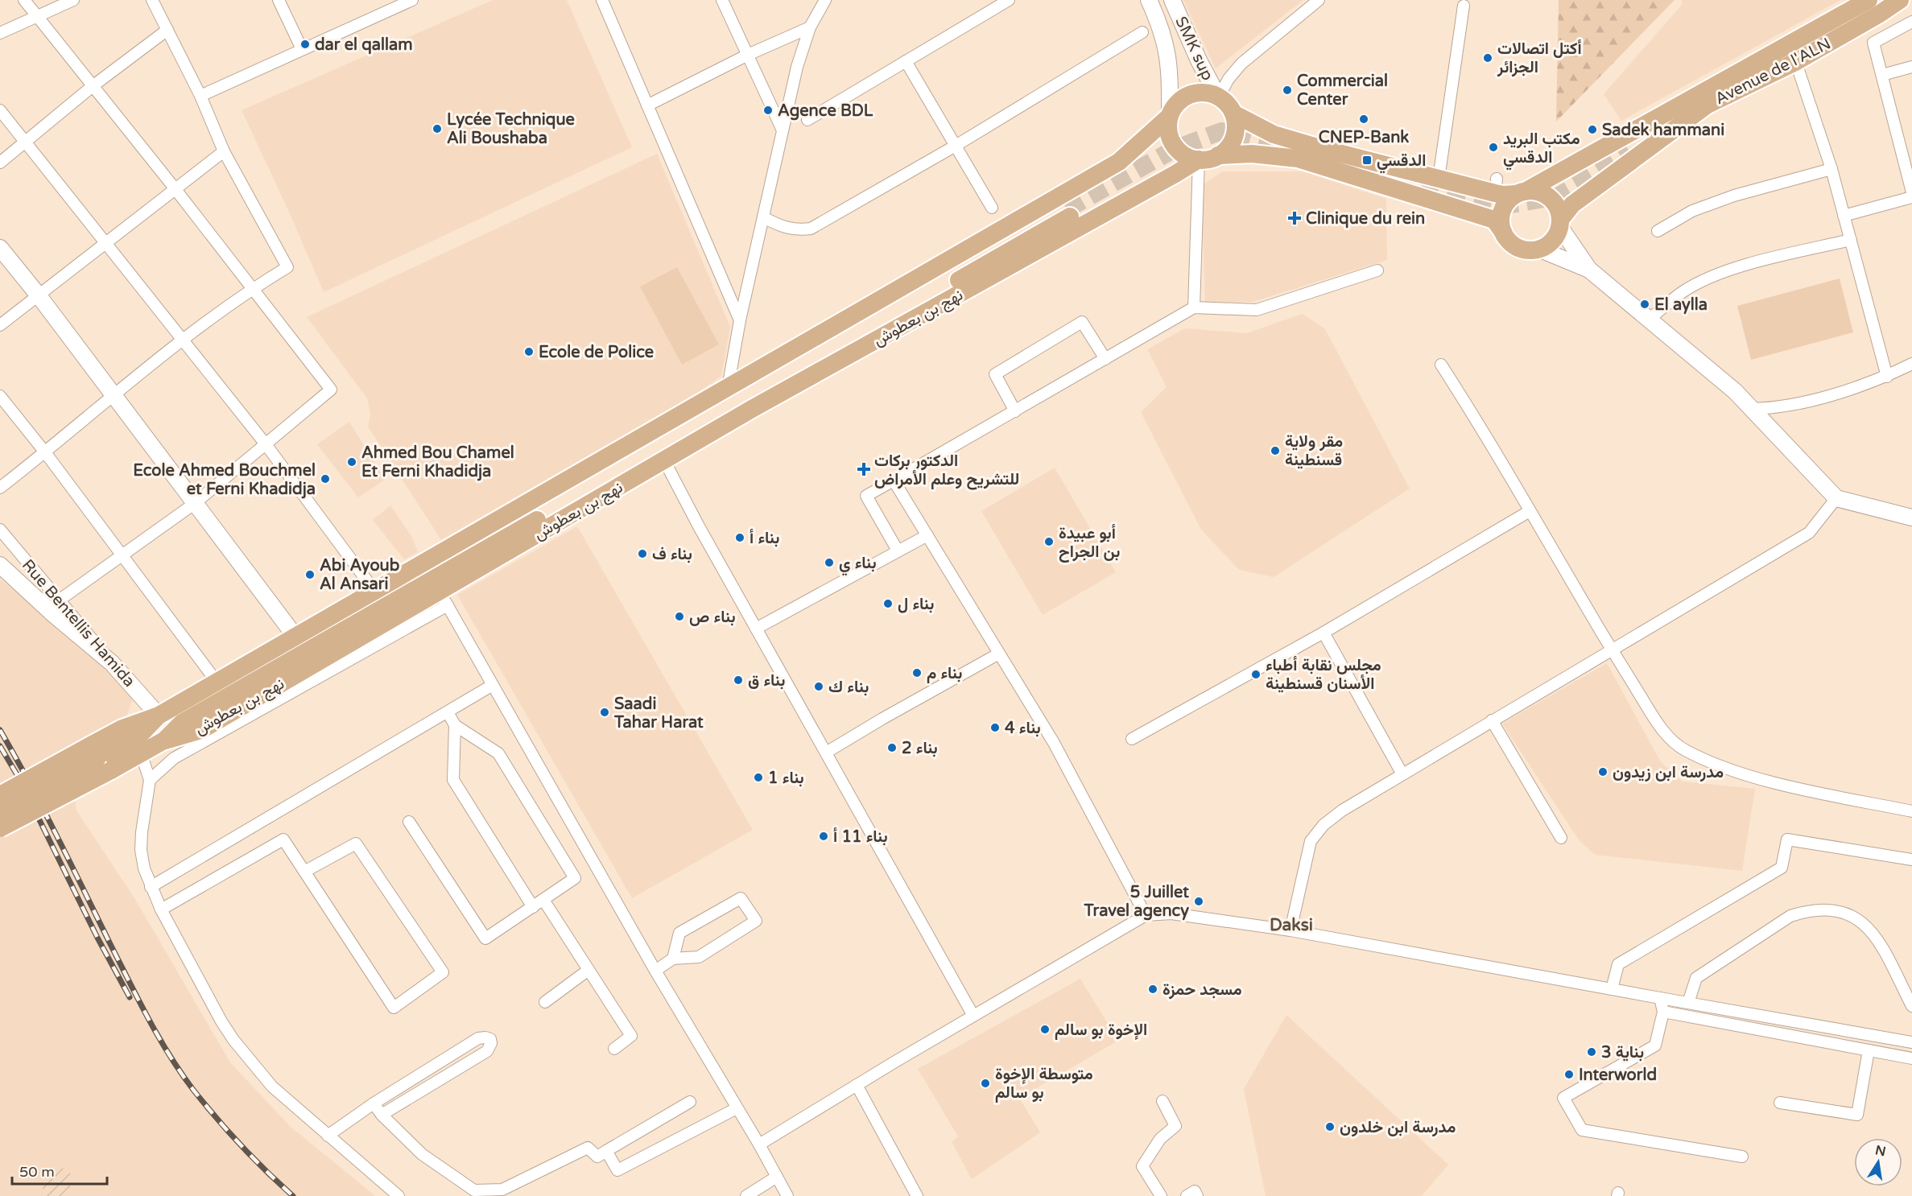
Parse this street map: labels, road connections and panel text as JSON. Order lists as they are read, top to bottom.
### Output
{
  "streets": {
    "main road": [
      "SMK sup",
      "Avenue de l'ALN",
      "نهج بن بعطوش",
      "Rue Bentellis Hamida"
    ]
  },
  "crossings": [
    ["SMK sup", "نهج بن بعطوش"]
  ],
  "districts": ["Daksi"],
  "places": {
    "other": [
      "dar el qallam",
      "أكتل اتصالات الجزائر",
      "Commercial Center",
      "Agence BDL",
      "CNEP-Bank",
      "Lycée Technique Ali Boushaba",
      "Sadek hammani",
      "مكتب البريد الدقسي",
      "El aylla",
      "Ecole de Police",
      "مقر ولاية قسنطينة",
      "Ahmed Bou Chamel Et Ferni Khadidja",
      "Ecole Ahmed Bouchmel et Ferni Khadidja",
      "بناء أ",
      "أبو عبيدة بن الجراح",
      "بناء ف",
      "بناء ي",
      "Abi Ayoub Al Ansari",
      "بناء ل",
      "بناء ص",
      "بناء م",
      "مجلس نقابة أطباء الأسنان قسنطينة",
      "بناء ق",
      "بناء ك",
      "Saadi Tahar Harat",
      "بناء 4",
      "بناء 2",
      "مدرسة ابن زيدون",
      "بناء 1",
      "بناء 11 أ",
      "5 Juillet Travel agency",
      "مسجد حمزة",
      "الإخوة بو سالم",
      "بناية 3",
      "Interworld",
      "متوسطة الإخوة بو سالم",
      "مدرسة ابن خلدون"
    ],
    "transit": ["الدقسي"],
    "health": ["Clinique du rein", "الدكتور بركات للتشريح وعلم الأمراض"]
  },
  "scale_bar": "50 m",
  "north": "top"
}
